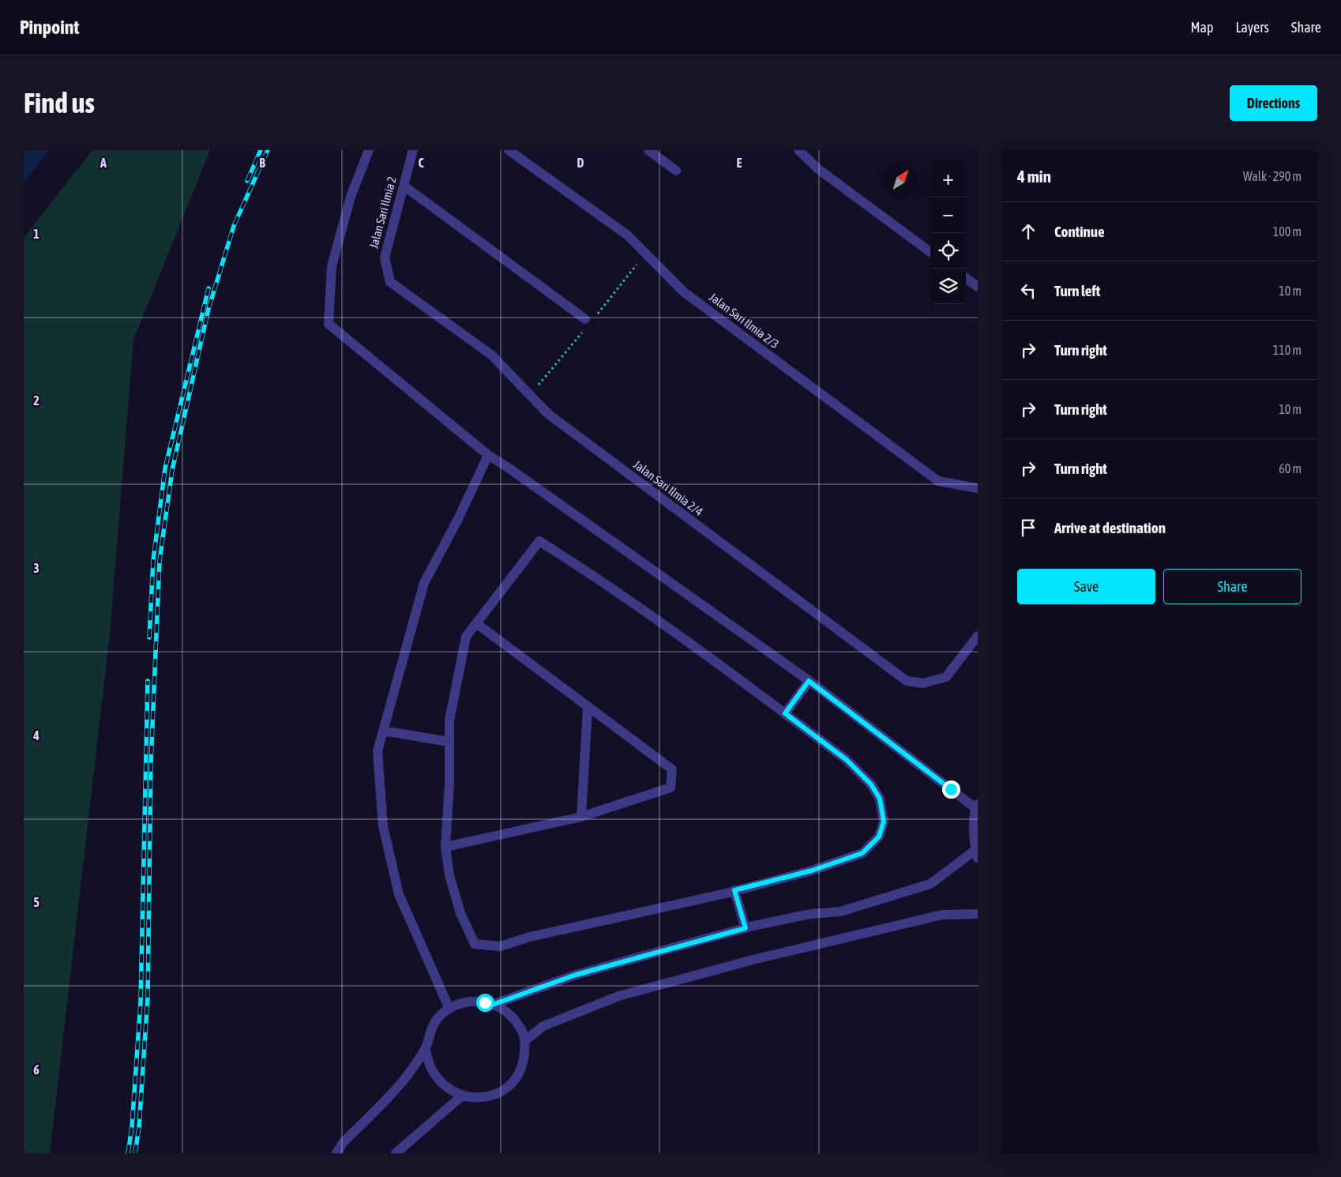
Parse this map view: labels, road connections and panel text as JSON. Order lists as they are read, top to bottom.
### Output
{
  "streets": {
    "street": ["Jalan Sari Ilmia 2", "Jalan Sari Ilmia 2/3", "Jalan Sari Ilmia 2/4"]
  },
  "crossings": [
    ["Jalan Sari Ilmia 2", "Jalan Sari Ilmia 2/4"]
  ],
  "north": "top right",
  "page": {
    "header": "Pinpoint",
    "nav": ["Map", "Layers", "Share"],
    "buttons": [
      "Directions",
      ["Save", "Share"]
    ],
    "title": "Find us",
    "heading": ["4 min", "Walk · 290 m"],
    "map_buttons": ["+", "−"],
    "list": [
      ["Continue", "100 m"],
      ["Turn left", "10 m"],
      ["Turn right", "110 m"],
      ["Turn right", "10 m"],
      ["Turn right", "60 m"],
      "Arrive at destination"
    ]
  },
  "grid": {
    "columns": [
      "A",
      "B",
      "C",
      "D",
      "E"
    ],
    "rows": [
      "1",
      "2",
      "3",
      "4",
      "5",
      "6"
    ]
  }
}
